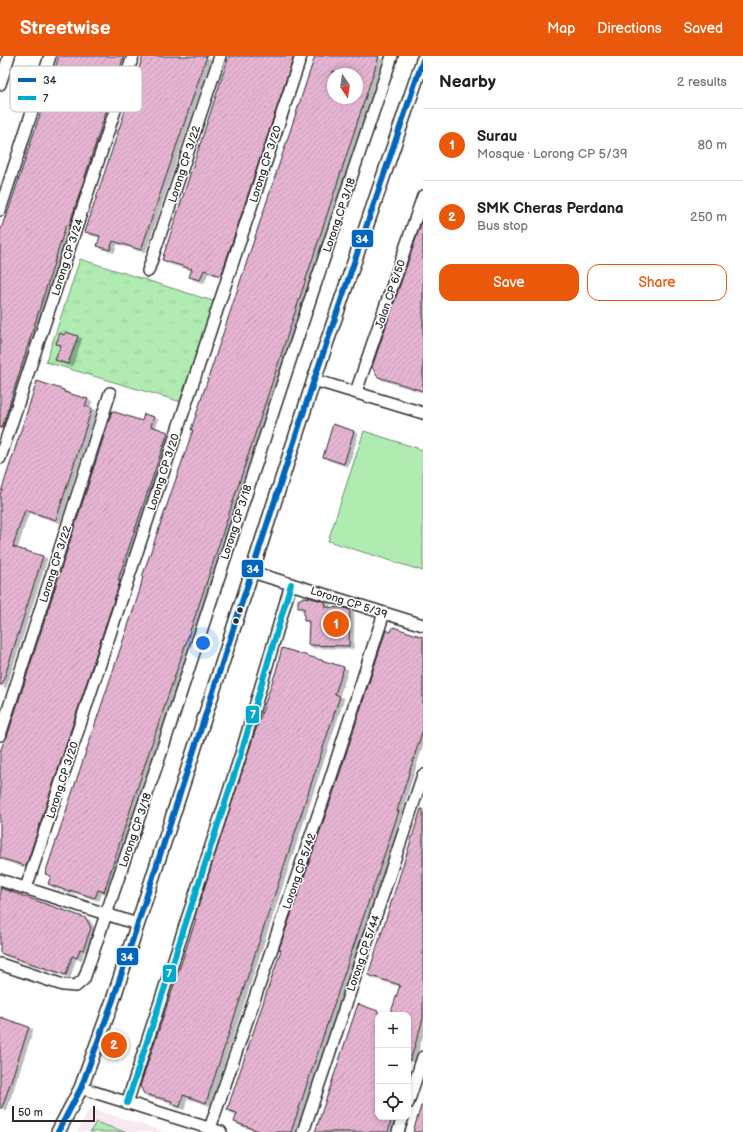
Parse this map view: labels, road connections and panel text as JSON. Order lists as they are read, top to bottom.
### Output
{
  "streets": {
    "street": [
      "Lorong CP 3/22",
      "Lorong CP 3/20",
      "Lorong CP 3/18",
      "Lorong CP 3/24",
      "Jalan CP 6/50",
      "Lorong CP 5/39",
      "Lorong CP 5/42",
      "Lorong CP 5/44"
    ]
  },
  "crossings": [
    ["Lorong CP 5/39", "Lorong CP 5/42"]
  ],
  "lines": ["transit line 34", "transit line 7"],
  "legend": ["34", "7"],
  "scale_bar": "50 m",
  "north": "bottom",
  "page": {
    "header": "Streetwise",
    "nav": ["Map", "Directions", "Saved"],
    "heading": ["Nearby", "2 results"],
    "list": [
      {
        "mark": "1",
        "name": "Surau",
        "note": "Mosque · Lorong CP 5/39",
        "value": "80 m"
      },
      {
        "mark": "2",
        "name": "SMK Cheras Perdana",
        "note": "Bus stop",
        "value": "250 m"
      }
    ],
    "buttons": ["Save", "Share"],
    "pins": ["1", "2"],
    "map_buttons": ["+", "−"],
    "scale": "50 m"
  }
}
